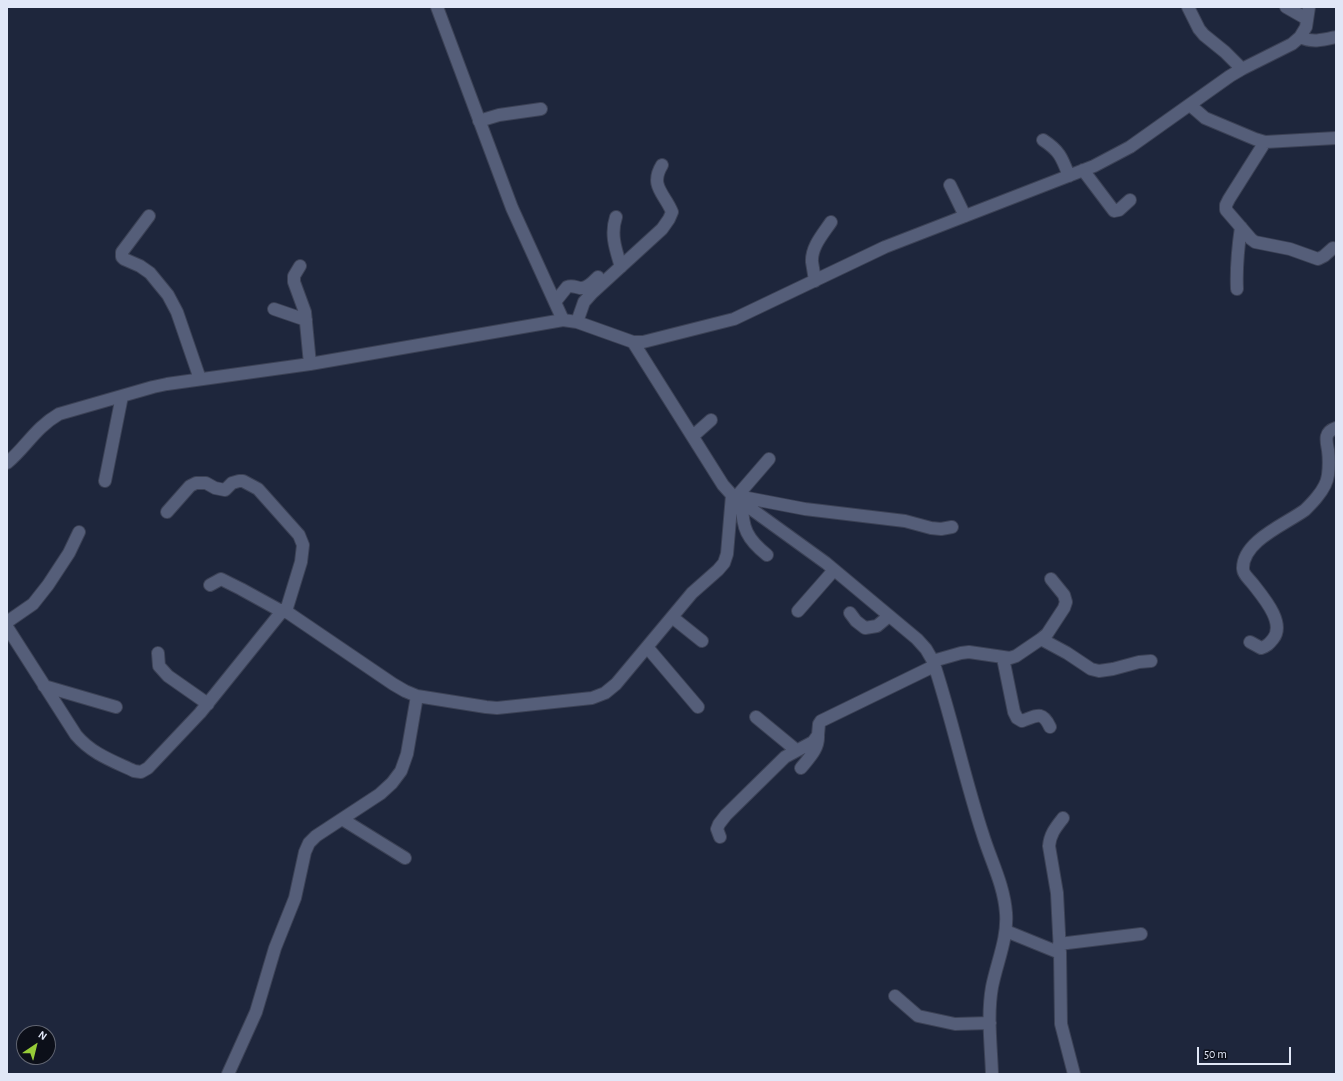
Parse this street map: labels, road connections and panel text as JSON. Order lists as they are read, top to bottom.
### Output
{
  "scale_bar": "50 m",
  "north": "top right"
}
